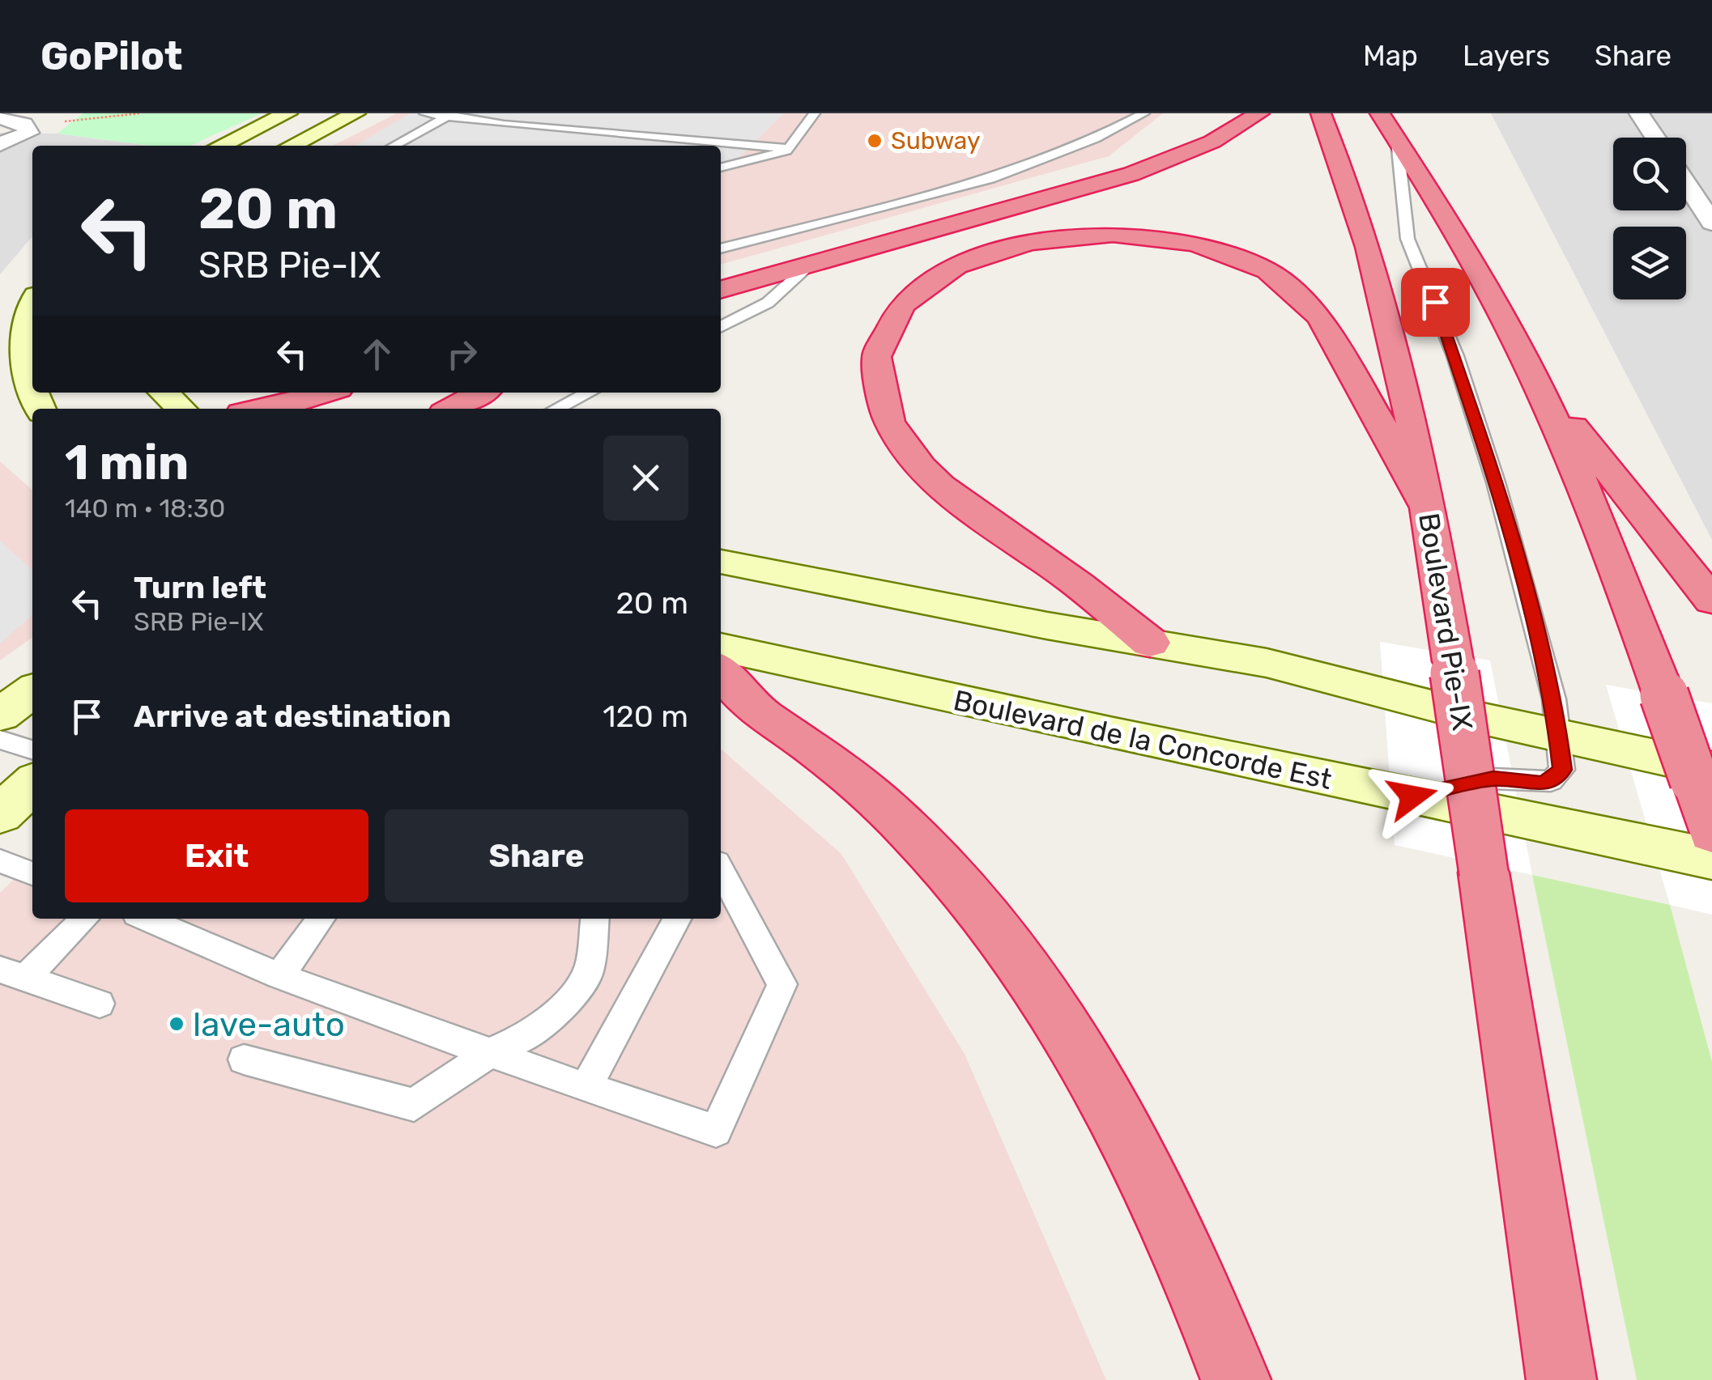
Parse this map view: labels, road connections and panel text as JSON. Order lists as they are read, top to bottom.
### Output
{
  "streets": {
    "highway": ["Boulevard Pie-IX"],
    "street": ["Boulevard de la Concorde Est"]
  },
  "places": ["Subway", "lave-auto"],
  "page": {
    "header": "GoPilot",
    "nav": ["Map", "Layers", "Share"],
    "turn": ["20 m", "SRB Pie-IX"],
    "heading": ["1 min", "140 m · 18:30"],
    "list": [
      {
        "name": "Turn left",
        "note": "SRB Pie-IX",
        "value": "20 m"
      },
      {
        "name": "Arrive at destination",
        "value": "120 m"
      }
    ],
    "buttons": ["Exit", "Share"]
  }
}
